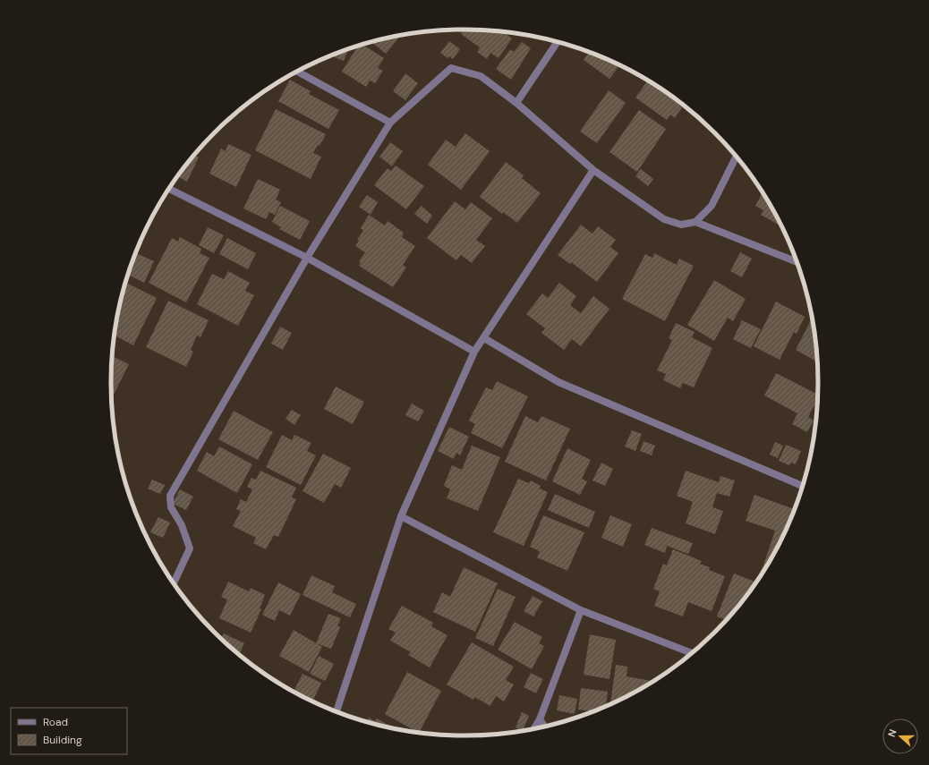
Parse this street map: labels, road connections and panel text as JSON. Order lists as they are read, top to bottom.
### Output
{
  "legend": ["Road", "Building"],
  "north": "left"
}
